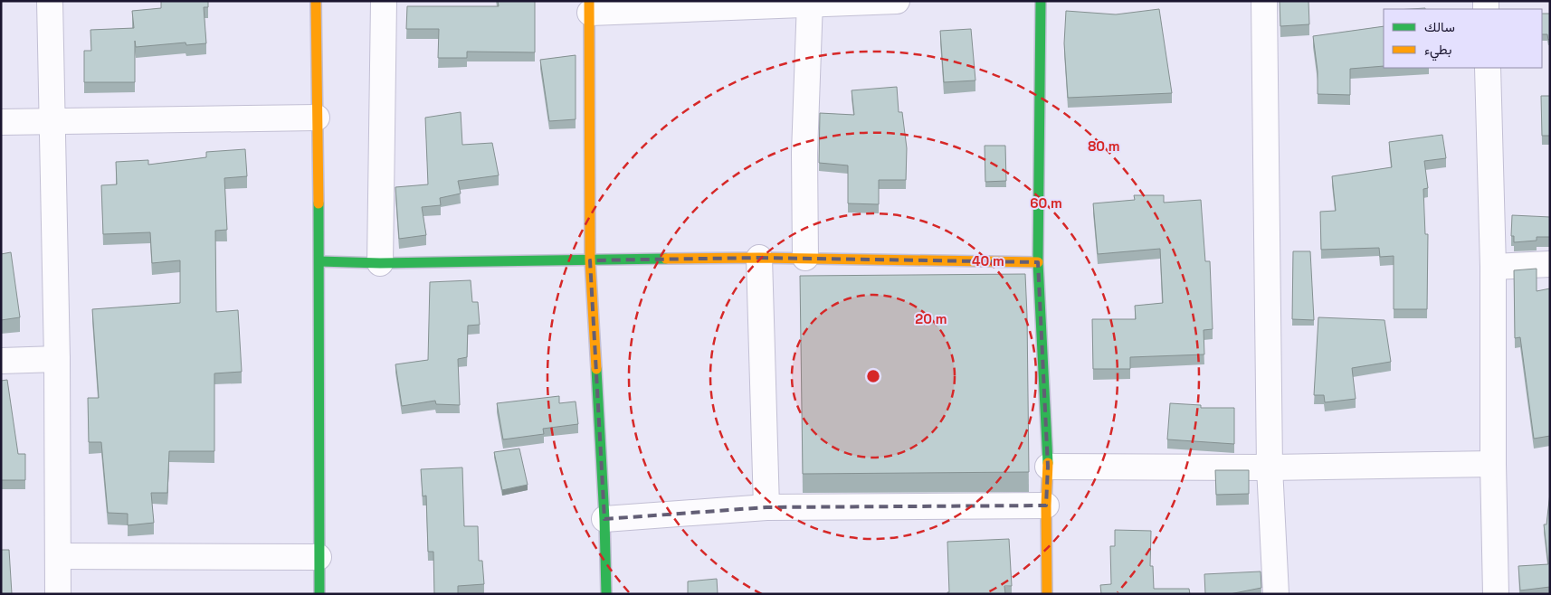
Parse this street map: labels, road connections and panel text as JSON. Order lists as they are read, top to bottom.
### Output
{
  "legend": ["سالك", "بطيء"],
  "rings": [
    "80 m",
    "60 m",
    "40 m",
    "20 m"
  ]
}
